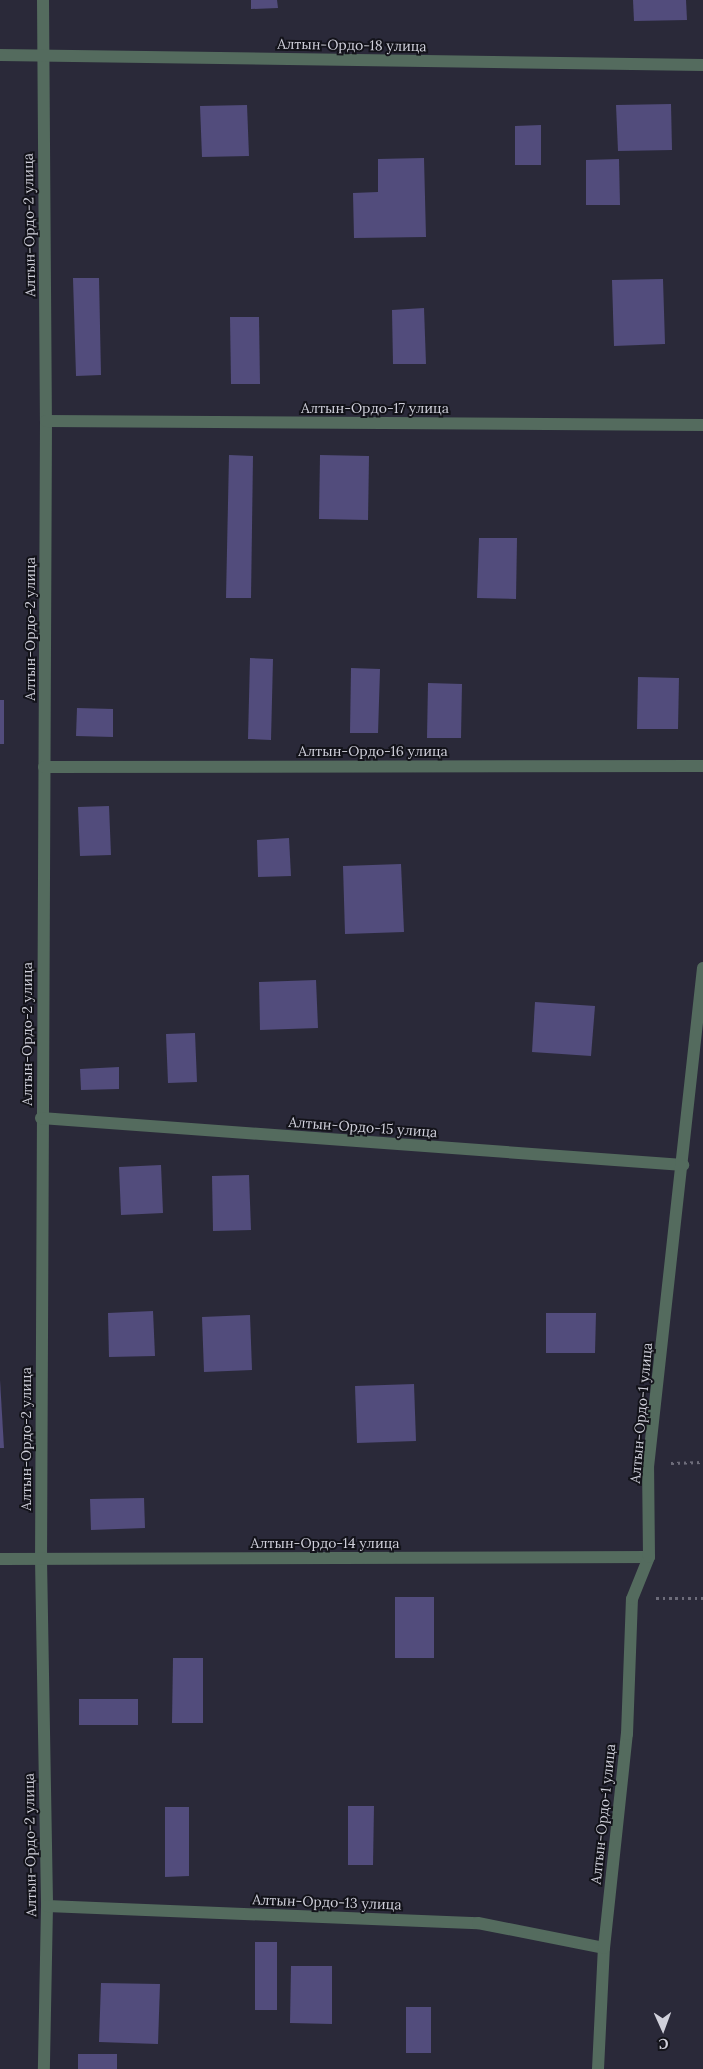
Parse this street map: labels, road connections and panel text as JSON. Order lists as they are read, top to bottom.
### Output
{
  "streets": {
    "street": [
      "Алтын-Ордо-18 улица",
      "Алтын-Ордо-2 улица",
      "Алтын-Ордо-17 улица",
      "Алтын-Ордо-16 улица",
      "Алтын-Ордо-15 улица",
      "Алтын-Ордо-1 улица",
      "Алтын-Ордо-14 улица",
      "Алтын-Ордо-13 улица"
    ]
  },
  "crossings": [
    ["Алтын-Ордо-18 улица", "Алтын-Ордо-2 улица"],
    ["Алтын-Ордо-2 улица", "Алтын-Ордо-17 улица"],
    ["Алтын-Ордо-2 улица", "Алтын-Ордо-16 улица"],
    ["Алтын-Ордо-2 улица", "Алтын-Ордо-15 улица"],
    ["Алтын-Ордо-2 улица", "Алтын-Ордо-14 улица"],
    ["Алтын-Ордо-2 улица", "Алтын-Ордо-13 улица"],
    ["Алтын-Ордо-15 улица", "Алтын-Ордо-1 улица"],
    ["Алтын-Ордо-1 улица", "Алтын-Ордо-14 улица"],
    ["Алтын-Ордо-1 улица", "Алтын-Ордо-13 улица"]
  ],
  "north": "bottom"
}
